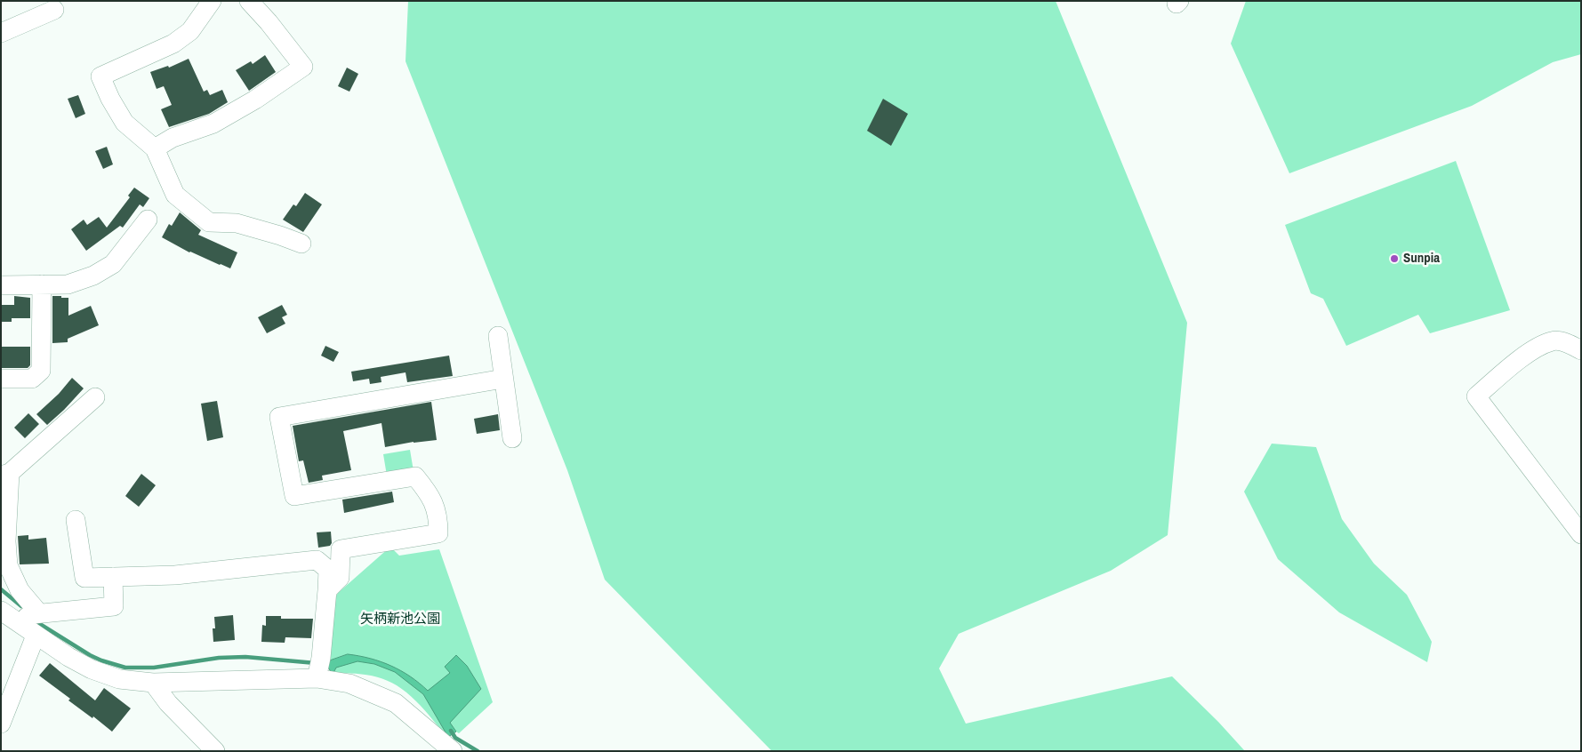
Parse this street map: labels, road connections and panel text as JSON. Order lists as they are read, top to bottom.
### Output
{
  "parks": ["矢柄新池公園"],
  "places": ["Sunpia"]
}
